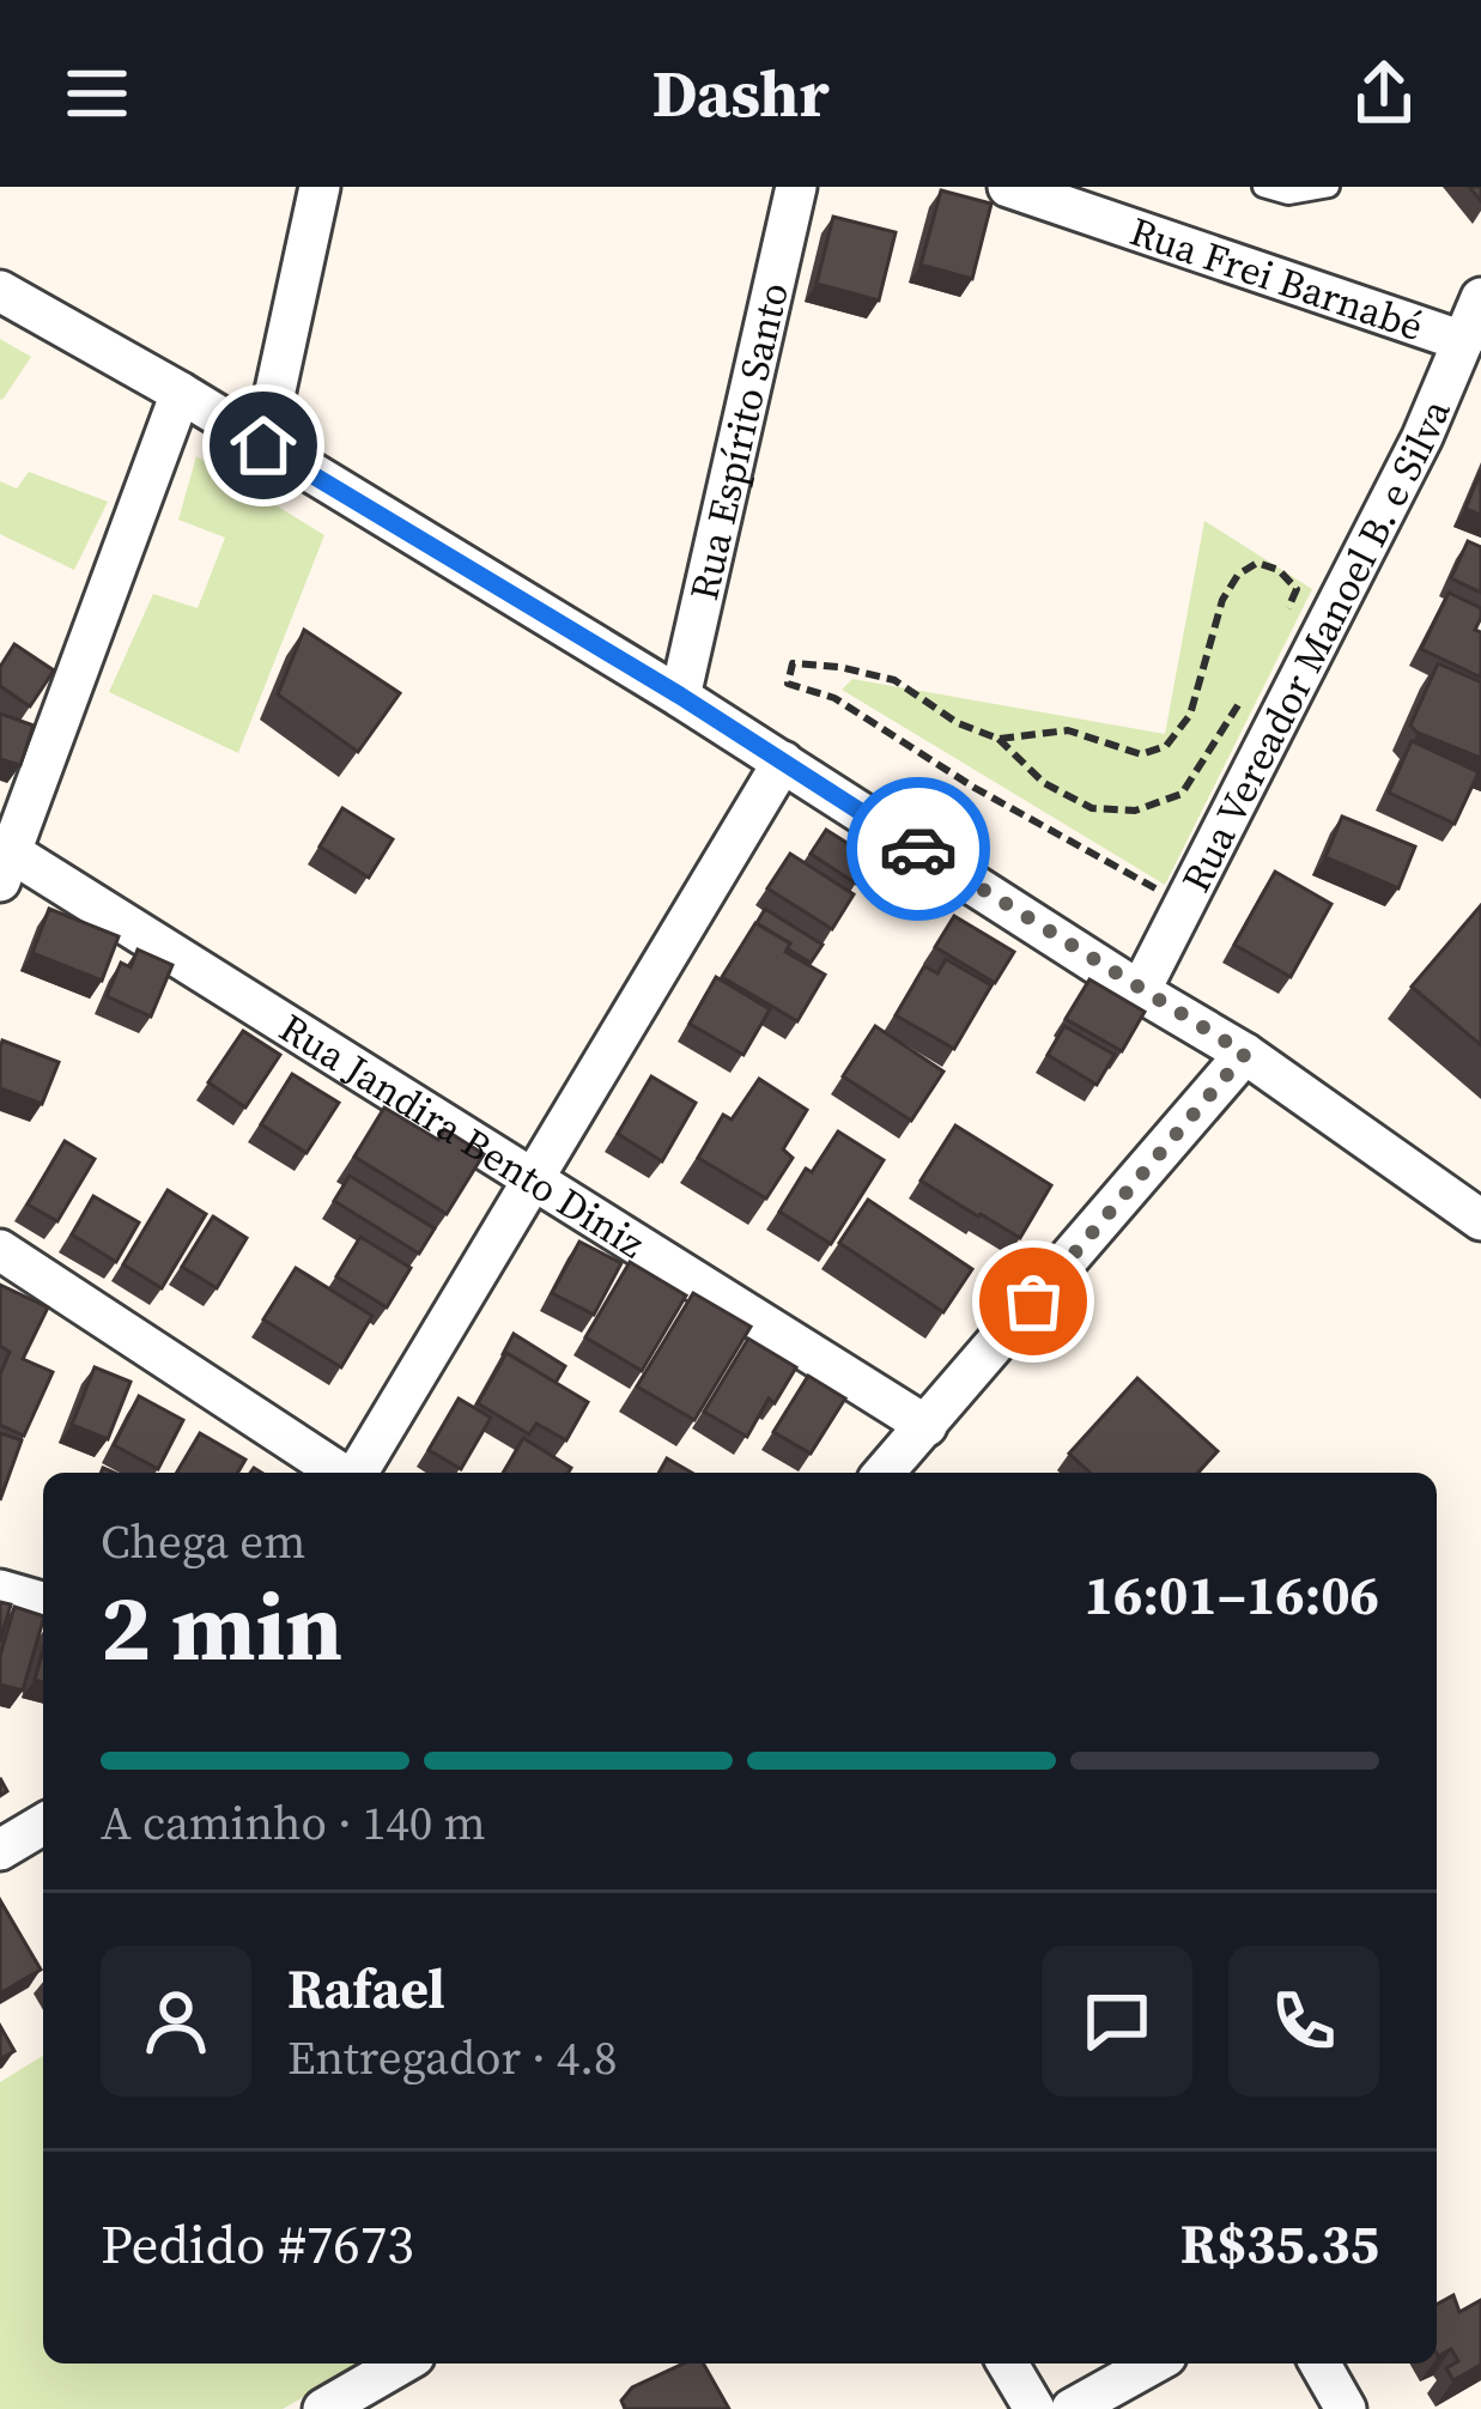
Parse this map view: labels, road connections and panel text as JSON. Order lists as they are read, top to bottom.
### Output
{
  "streets": {
    "street": [
      "Rua Frei Barnabé",
      "Rua Espírito Santo",
      "Rua Vereador Manoel B. e Silva",
      "Rua Jandira Bento Diniz"
    ]
  },
  "crossings": [
    ["Rua Frei Barnabé", "Rua Vereador Manoel B. e Silva"]
  ],
  "page": {
    "header": "Dashr",
    "heading": ["2 min", "Chega em", "16:01–16:06"],
    "panel": [
      "Rafael",
      "Entregador · 4.8",
      "Pedido #7673",
      "R$35.35"
    ],
    "bar": "A caminho · 140 m"
  }
}
